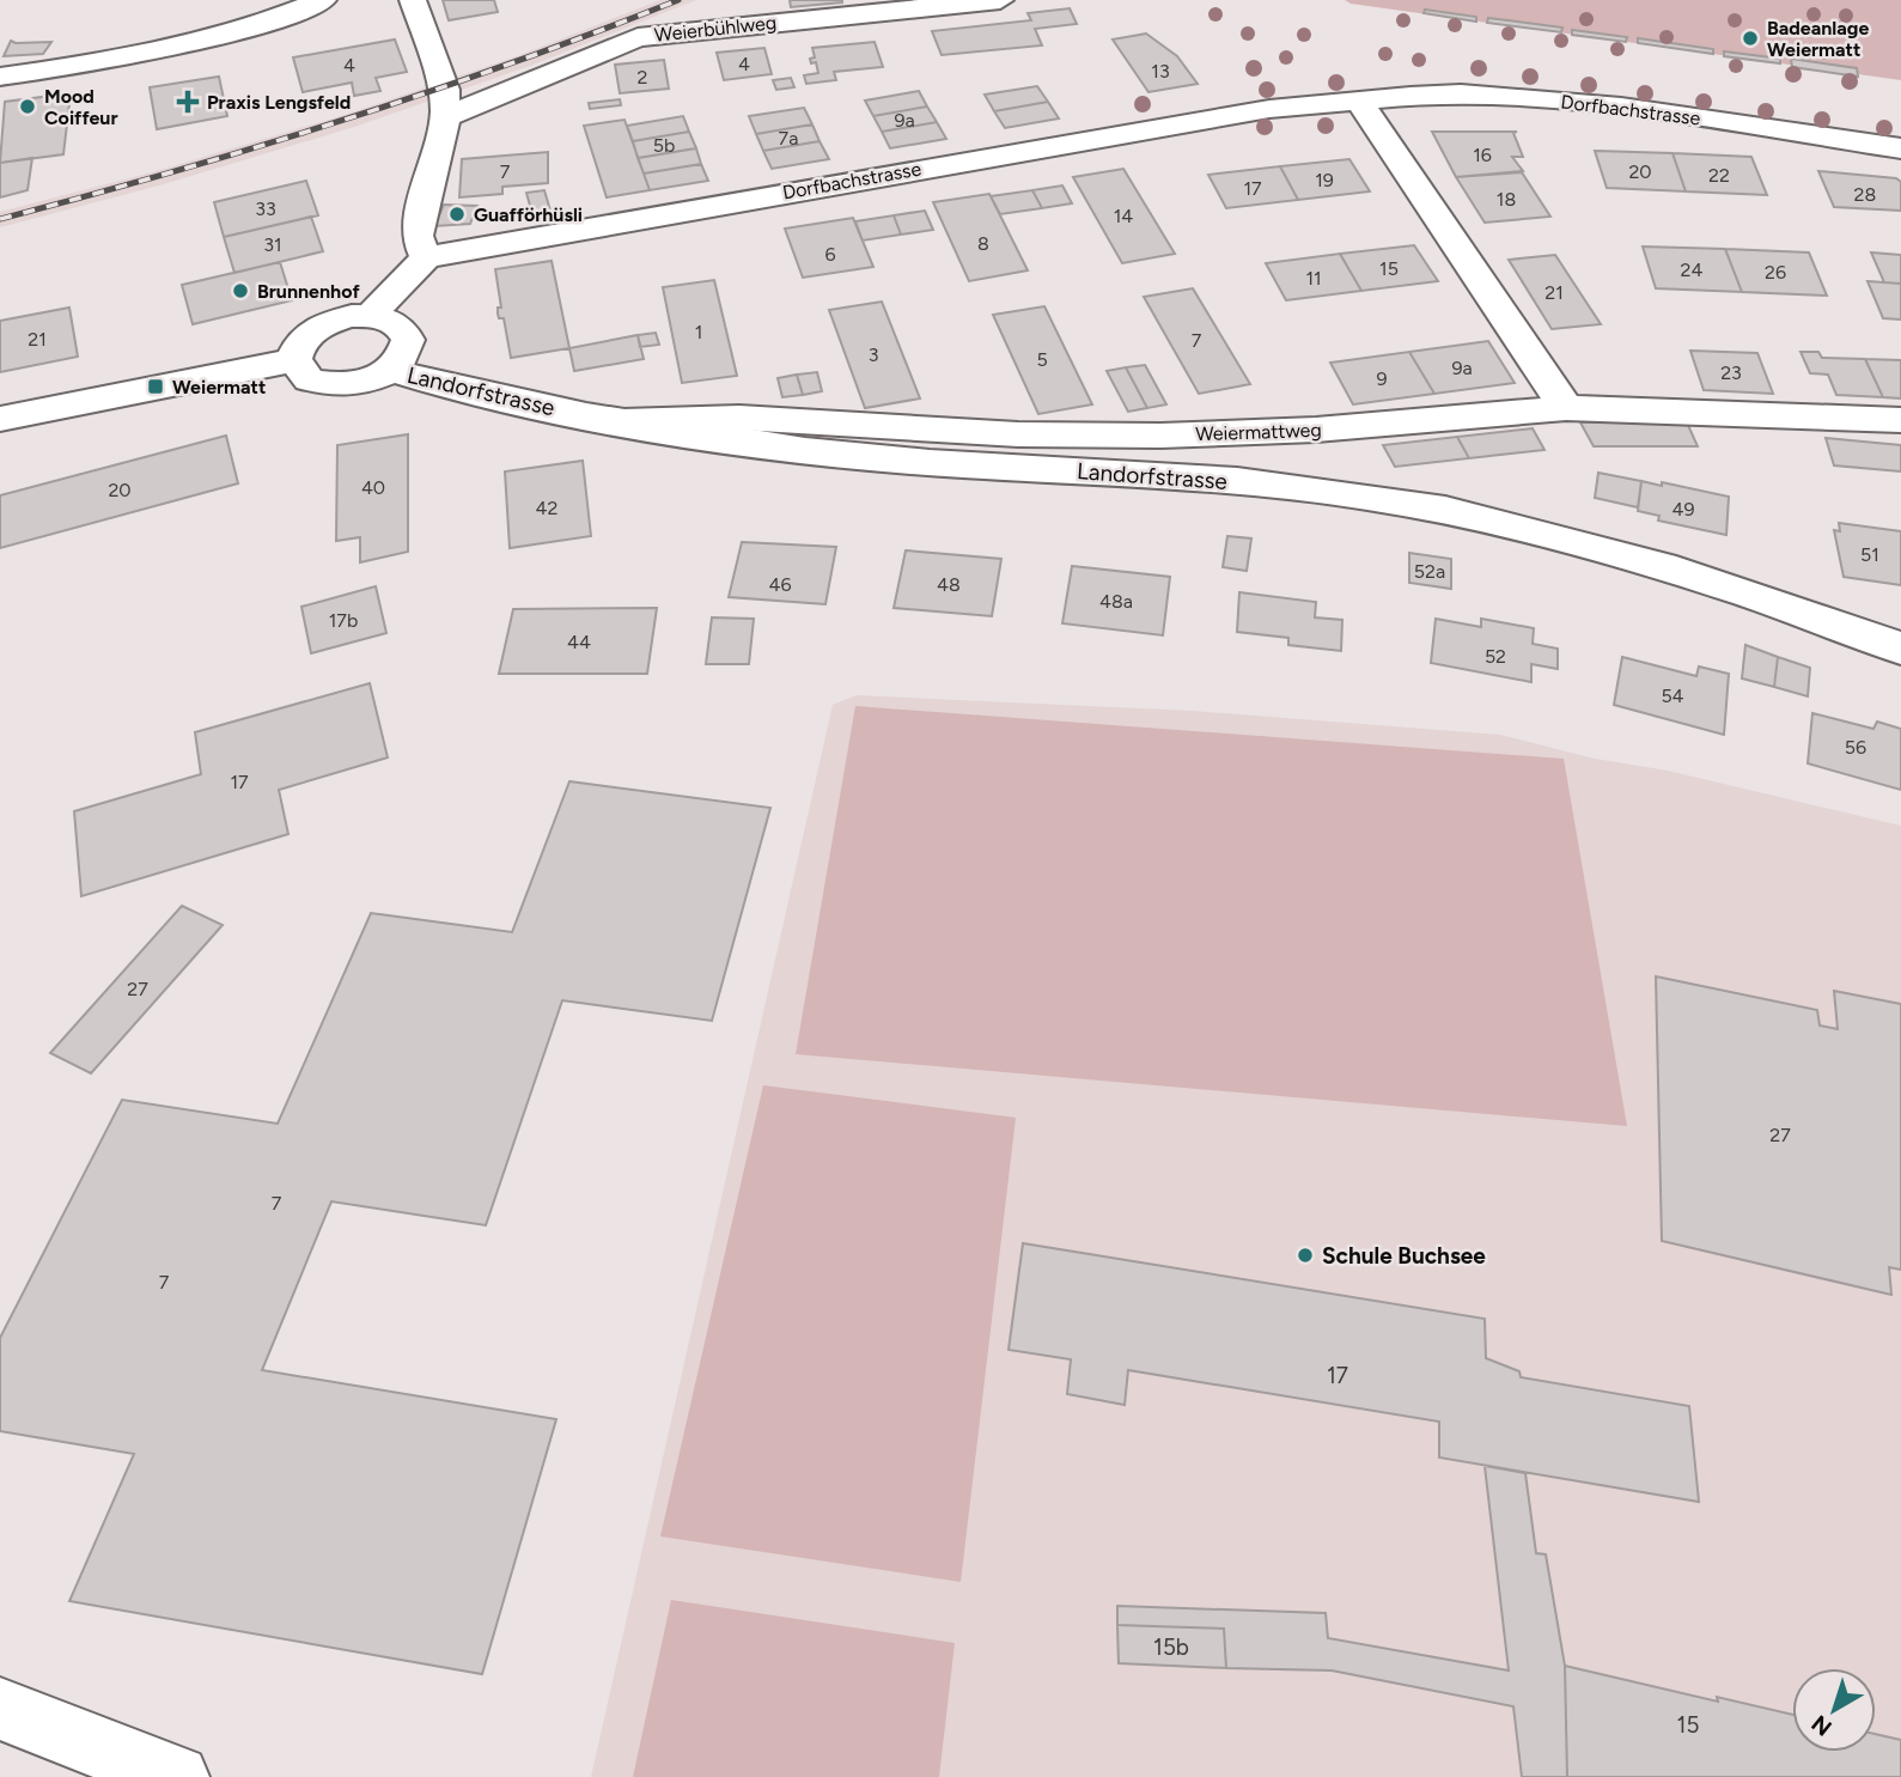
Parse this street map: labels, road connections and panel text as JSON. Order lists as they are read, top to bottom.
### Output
{
  "streets": {
    "street": [
      "Weierbühlweg",
      "Dorfbachstrasse",
      "Landorfstrasse",
      "Weiermattweg"
    ]
  },
  "crossings": [
    ["Landorfstrasse", "Weiermattweg"]
  ],
  "places": {
    "other": [
      "Badeanlage Weiermatt",
      "Mood Coiffeur",
      "Guafförhüsli",
      "Brunnenhof",
      "Schule Buchsee"
    ],
    "health": ["Praxis Lengsfeld"],
    "transit": ["Weiermatt"]
  },
  "house_numbers": [
    "4",
    "4",
    "13",
    "2",
    "9a",
    "7a",
    "5b",
    "16",
    "7",
    "20",
    "22",
    "19",
    "17",
    "28",
    "18",
    "33",
    "14",
    "8",
    "31",
    "6",
    "15",
    "24",
    "26",
    "11",
    "21",
    "1",
    "21",
    "7",
    "3",
    "5",
    "9a",
    "23",
    "9",
    "40",
    "20",
    "42",
    "49",
    "51",
    "52a",
    "46",
    "48",
    "48a",
    "17b",
    "44",
    "52",
    "54",
    "56",
    "17",
    "27",
    "27",
    "7",
    "7",
    "17",
    "15b",
    "15"
  ],
  "north": "bottom left"
}
